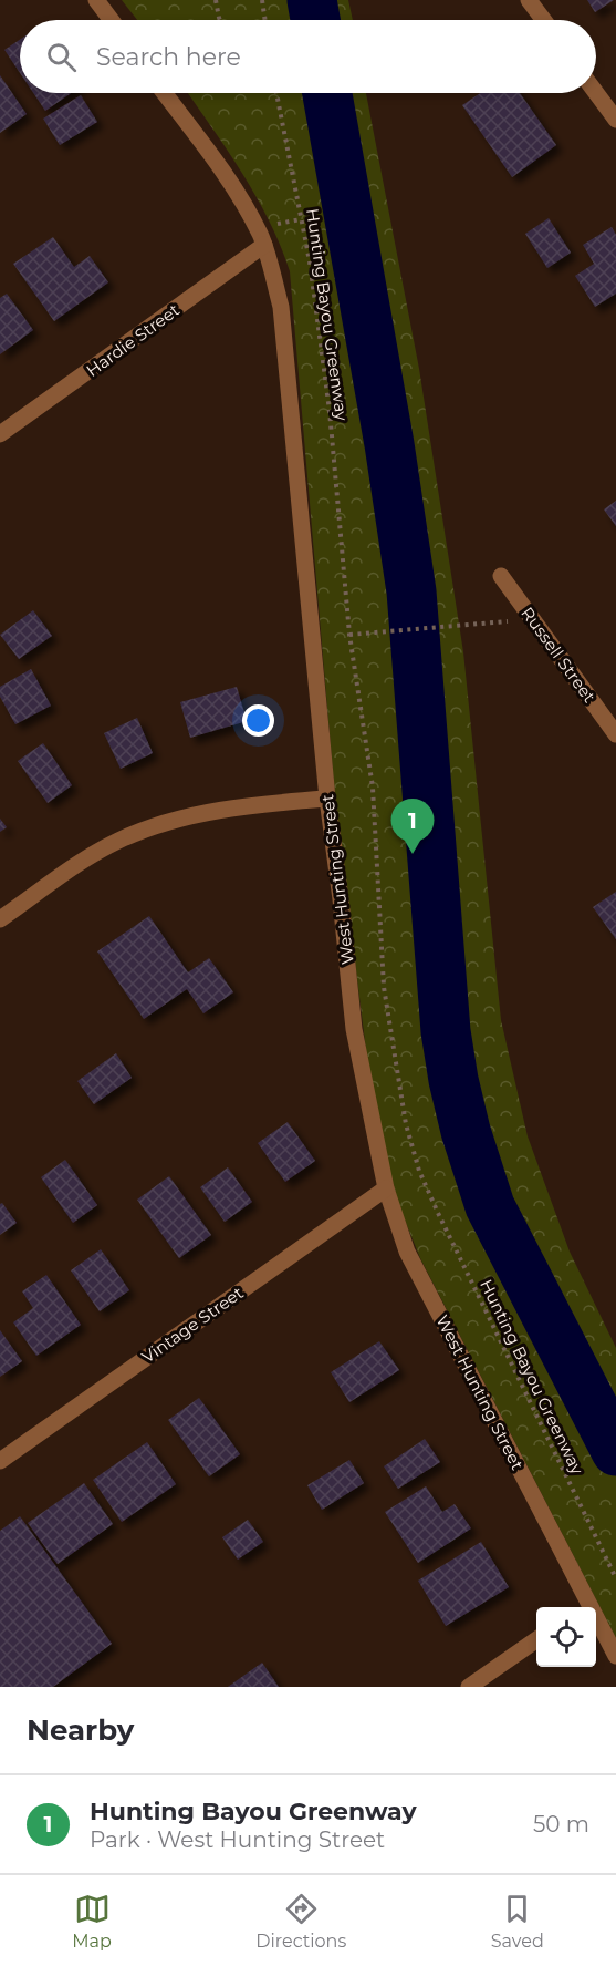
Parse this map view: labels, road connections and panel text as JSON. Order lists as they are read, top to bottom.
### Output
{
  "streets": {
    "street": [
      "Hardie Street",
      "Russell Street",
      "West Hunting Street",
      "Vintage Street"
    ],
    "path": ["Hunting Bayou Greenway"]
  },
  "crossings": [
    ["Hardie Street", "West Hunting Street"],
    ["West Hunting Street", "Vintage Street"]
  ],
  "page": {
    "search": "Search here",
    "pins": "1",
    "heading": "Nearby",
    "list": [
      {
        "mark": "1",
        "name": "Hunting Bayou Greenway",
        "note": "Park · West Hunting Street",
        "value": "50 m"
      }
    ],
    "nav": ["Map", "Directions", "Saved"]
  }
}
